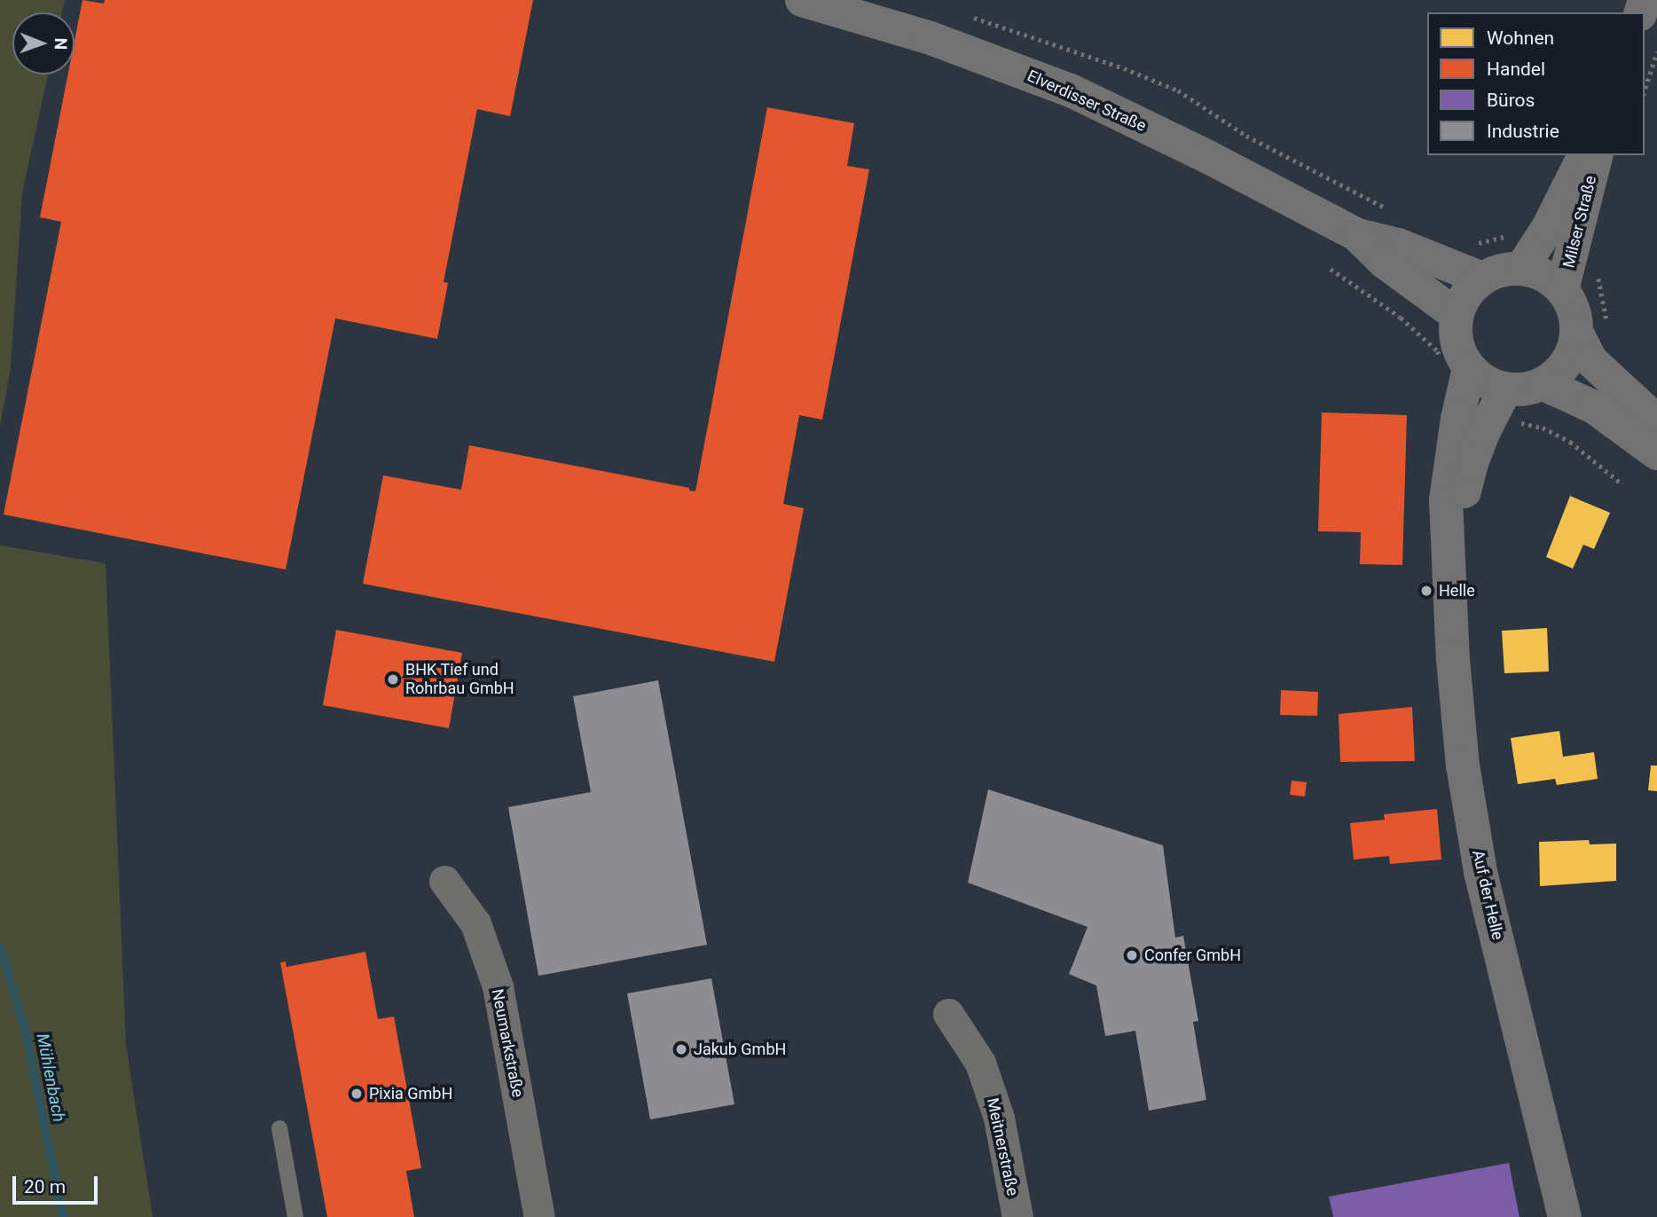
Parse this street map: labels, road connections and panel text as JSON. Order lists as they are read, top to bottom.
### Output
{
  "streets": {
    "main road": ["Elverdisser Straße", "Milser Straße", "Auf der Helle"],
    "street": ["Neumarkstraße", "Meitnerstraße"]
  },
  "crossings": [
    ["Elverdisser Straße", "Milser Straße"],
    ["Elverdisser Straße", "Auf der Helle"],
    ["Milser Straße", "Auf der Helle"]
  ],
  "water": ["Mühlenbach"],
  "places": [
    "Helle",
    "BHK Tief und Rohrbau GmbH",
    "Confer GmbH",
    "Jakub GmbH",
    "Pixia GmbH"
  ],
  "legend": [
    "Wohnen",
    "Handel",
    "Büros",
    "Industrie"
  ],
  "scale_bar": "20 m",
  "north": "right"
}
